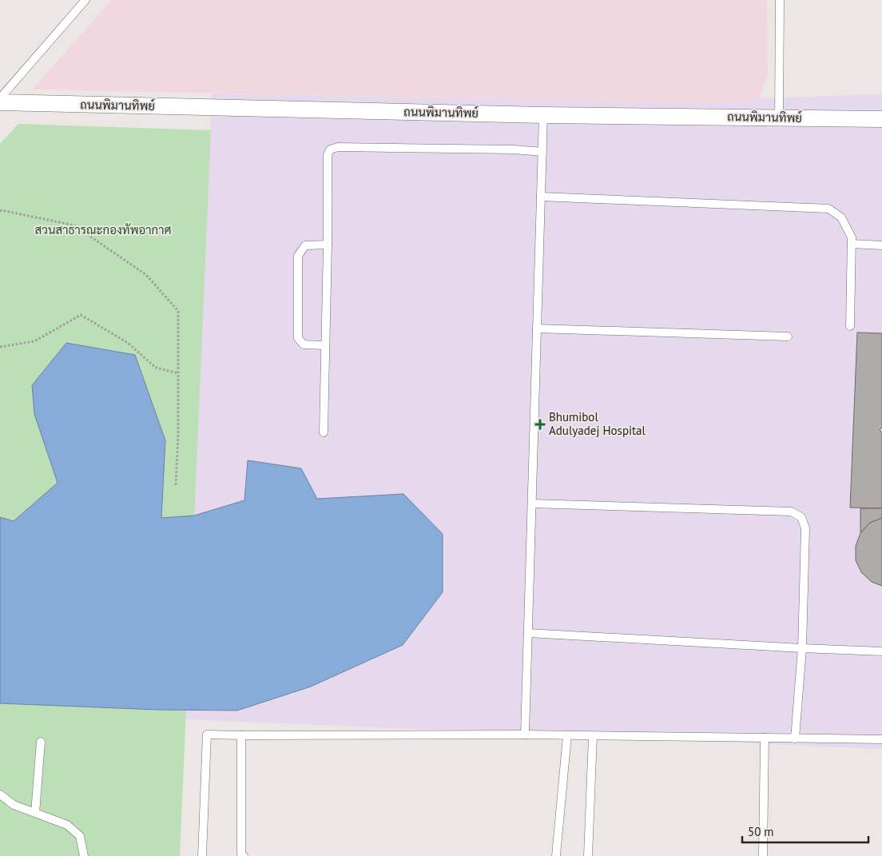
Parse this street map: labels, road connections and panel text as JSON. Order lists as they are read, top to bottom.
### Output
{
  "streets": {
    "street": ["ถนนพิมานทิพย์"]
  },
  "parks": ["สวนสาธารณะกองทัพอากาศ"],
  "places": {
    "health": ["Bhumibol Adulyadej Hospital"]
  },
  "scale_bar": "50 m"
}
